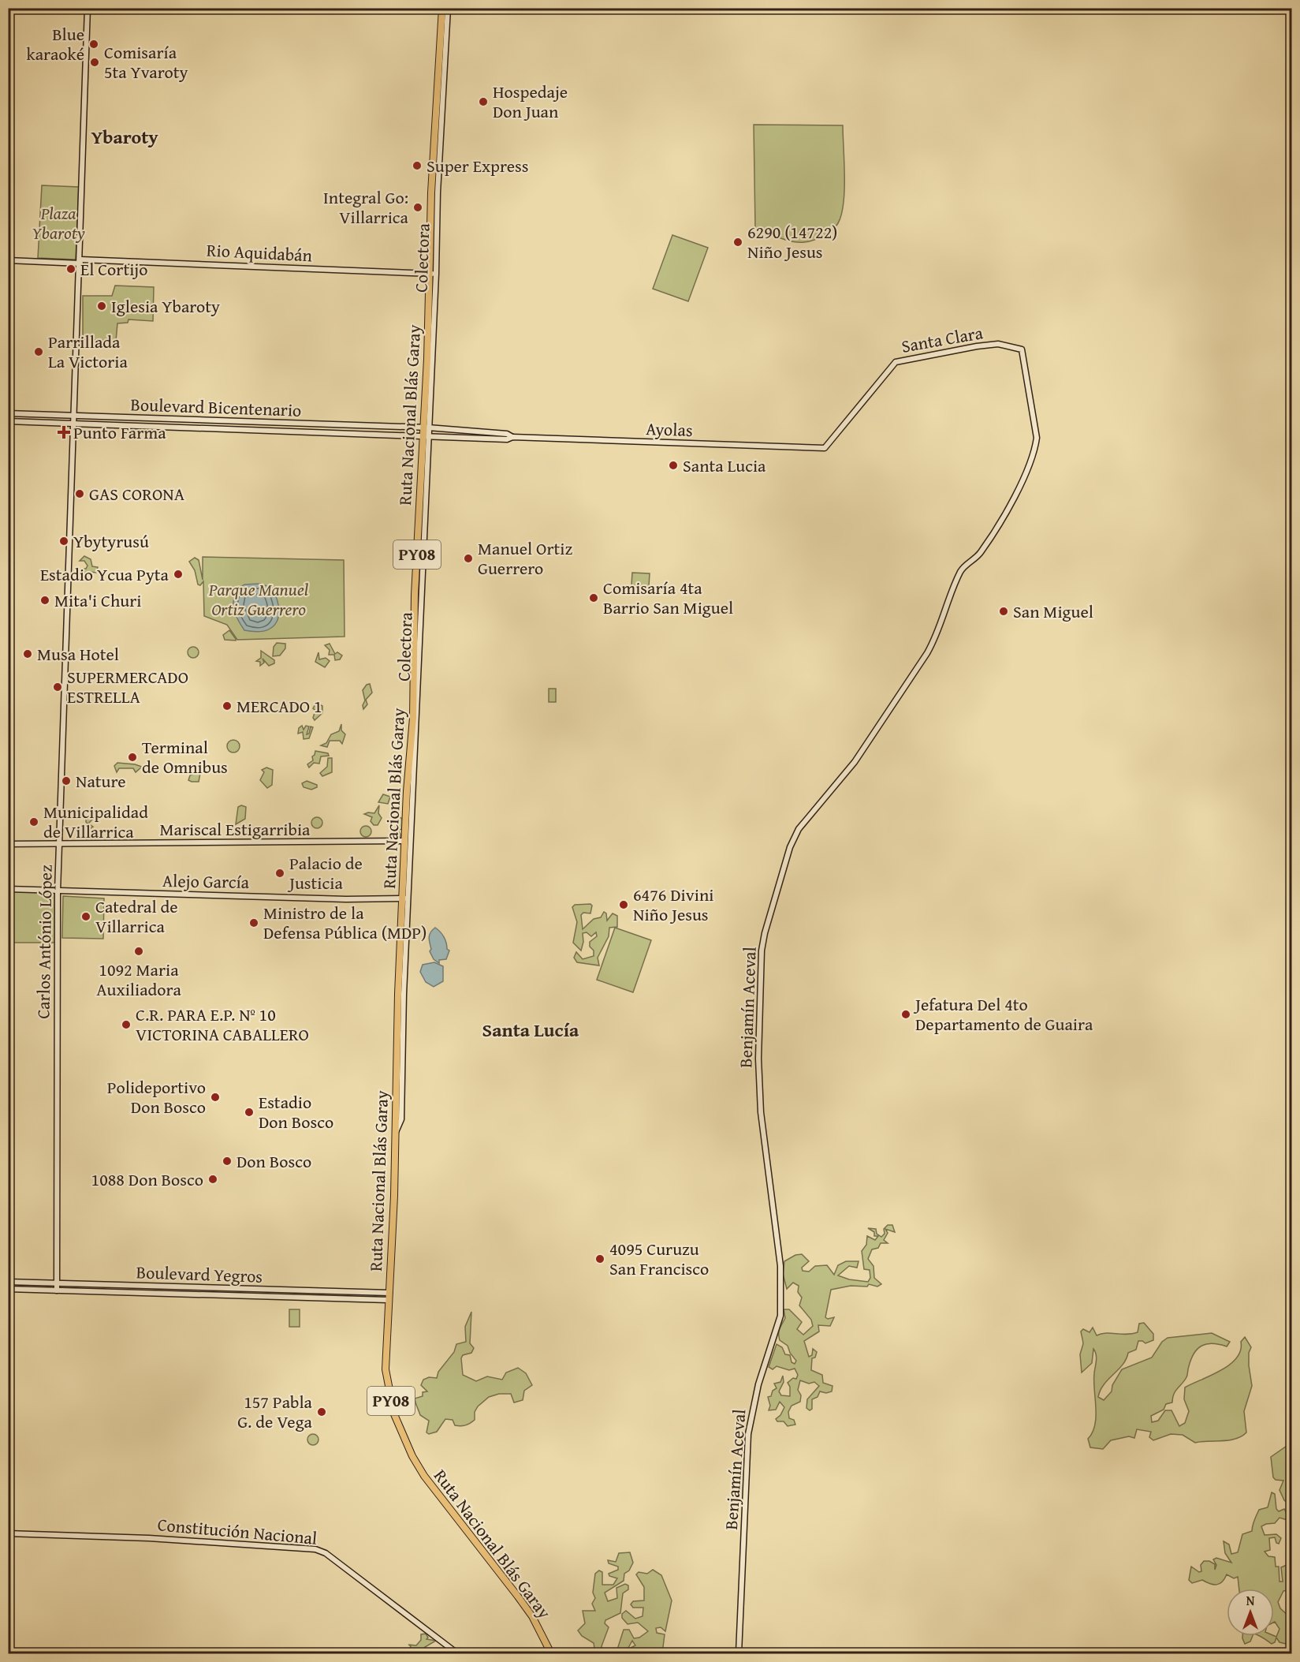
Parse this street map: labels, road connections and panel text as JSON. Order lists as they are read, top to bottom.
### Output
{
  "streets": {
    "highway": ["Ruta Nacional Blás Garay", "PY08"],
    "main road": [
      "Rio Aquidabán",
      "Colectora",
      "Santa Clara",
      "Boulevard Bicentenario",
      "Ayolas",
      "Mariscal Estigarribia",
      "Alejo García",
      "Carlos António López",
      "Benjamín Aceval",
      "Boulevard Yegros",
      "Constitución Nacional"
    ]
  },
  "crossings": [
    ["Rio Aquidabán", "Colectora"],
    ["Rio Aquidabán", "Ruta Nacional Blás Garay"],
    ["Rio Aquidabán", "Carlos António López"],
    ["Colectora", "Boulevard Bicentenario"],
    ["Colectora", "Ruta Nacional Blás Garay"],
    ["Colectora", "Alejo García"],
    ["Santa Clara", "Ayolas"],
    ["Santa Clara", "Benjamín Aceval"],
    ["Boulevard Bicentenario", "Ruta Nacional Blás Garay"],
    ["Boulevard Bicentenario", "Ayolas"],
    ["Boulevard Bicentenario", "Carlos António López"],
    ["Ruta Nacional Blás Garay", "Mariscal Estigarribia"],
    ["Ruta Nacional Blás Garay", "Alejo García"],
    ["Ruta Nacional Blás Garay", "Boulevard Yegros"],
    ["Mariscal Estigarribia", "Carlos António López"],
    ["Alejo García", "Carlos António López"],
    ["Carlos António López", "Boulevard Yegros"]
  ],
  "districts": ["Ybaroty", "Santa Lucía"],
  "parks": ["Plaza Ybaroty", "Parque Manuel Ortiz Guerrero"],
  "places": {
    "other": [
      "Blue karaoké",
      "Comisaría 5ta Yvaroty",
      "Hospedaje Don Juan",
      "Super Express",
      "Integral Go: Villarrica",
      "6290 (14722) Niño Jesus",
      "El Cortijo",
      "Iglesia Ybaroty",
      "Parrillada La Victoria",
      "Santa Lucia",
      "GAS CORONA",
      "Ybytyrusú",
      "Manuel Ortiz Guerrero",
      "Estadio Ycua Pyta",
      "Comisaría 4ta Barrio San Miguel",
      "Mita'i Churi",
      "San Miguel",
      "Musa Hotel",
      "SUPERMERCADO ESTRELLA",
      "MERCADO 1",
      "Terminal de Omnibus",
      "Nature",
      "Municipalidad de Villarrica",
      "Palacio de Justicia",
      "6476 Divini Niño Jesus",
      "Catedral de Villarrica",
      "Ministro de la Defensa Pública (MDP)",
      "1092 Maria Auxiliadora",
      "Jefatura Del 4to Departamento de Guaira",
      "C.R. PARA E.P. Nº 10 VICTORINA CABALLERO",
      "Polideportivo Don Bosco",
      "Estadio Don Bosco",
      "Don Bosco",
      "1088 Don Bosco",
      "4095 Curuzu San Francisco",
      "157 Pabla G. de Vega"
    ],
    "health": ["Punto Farma"]
  },
  "north": "top"
}
